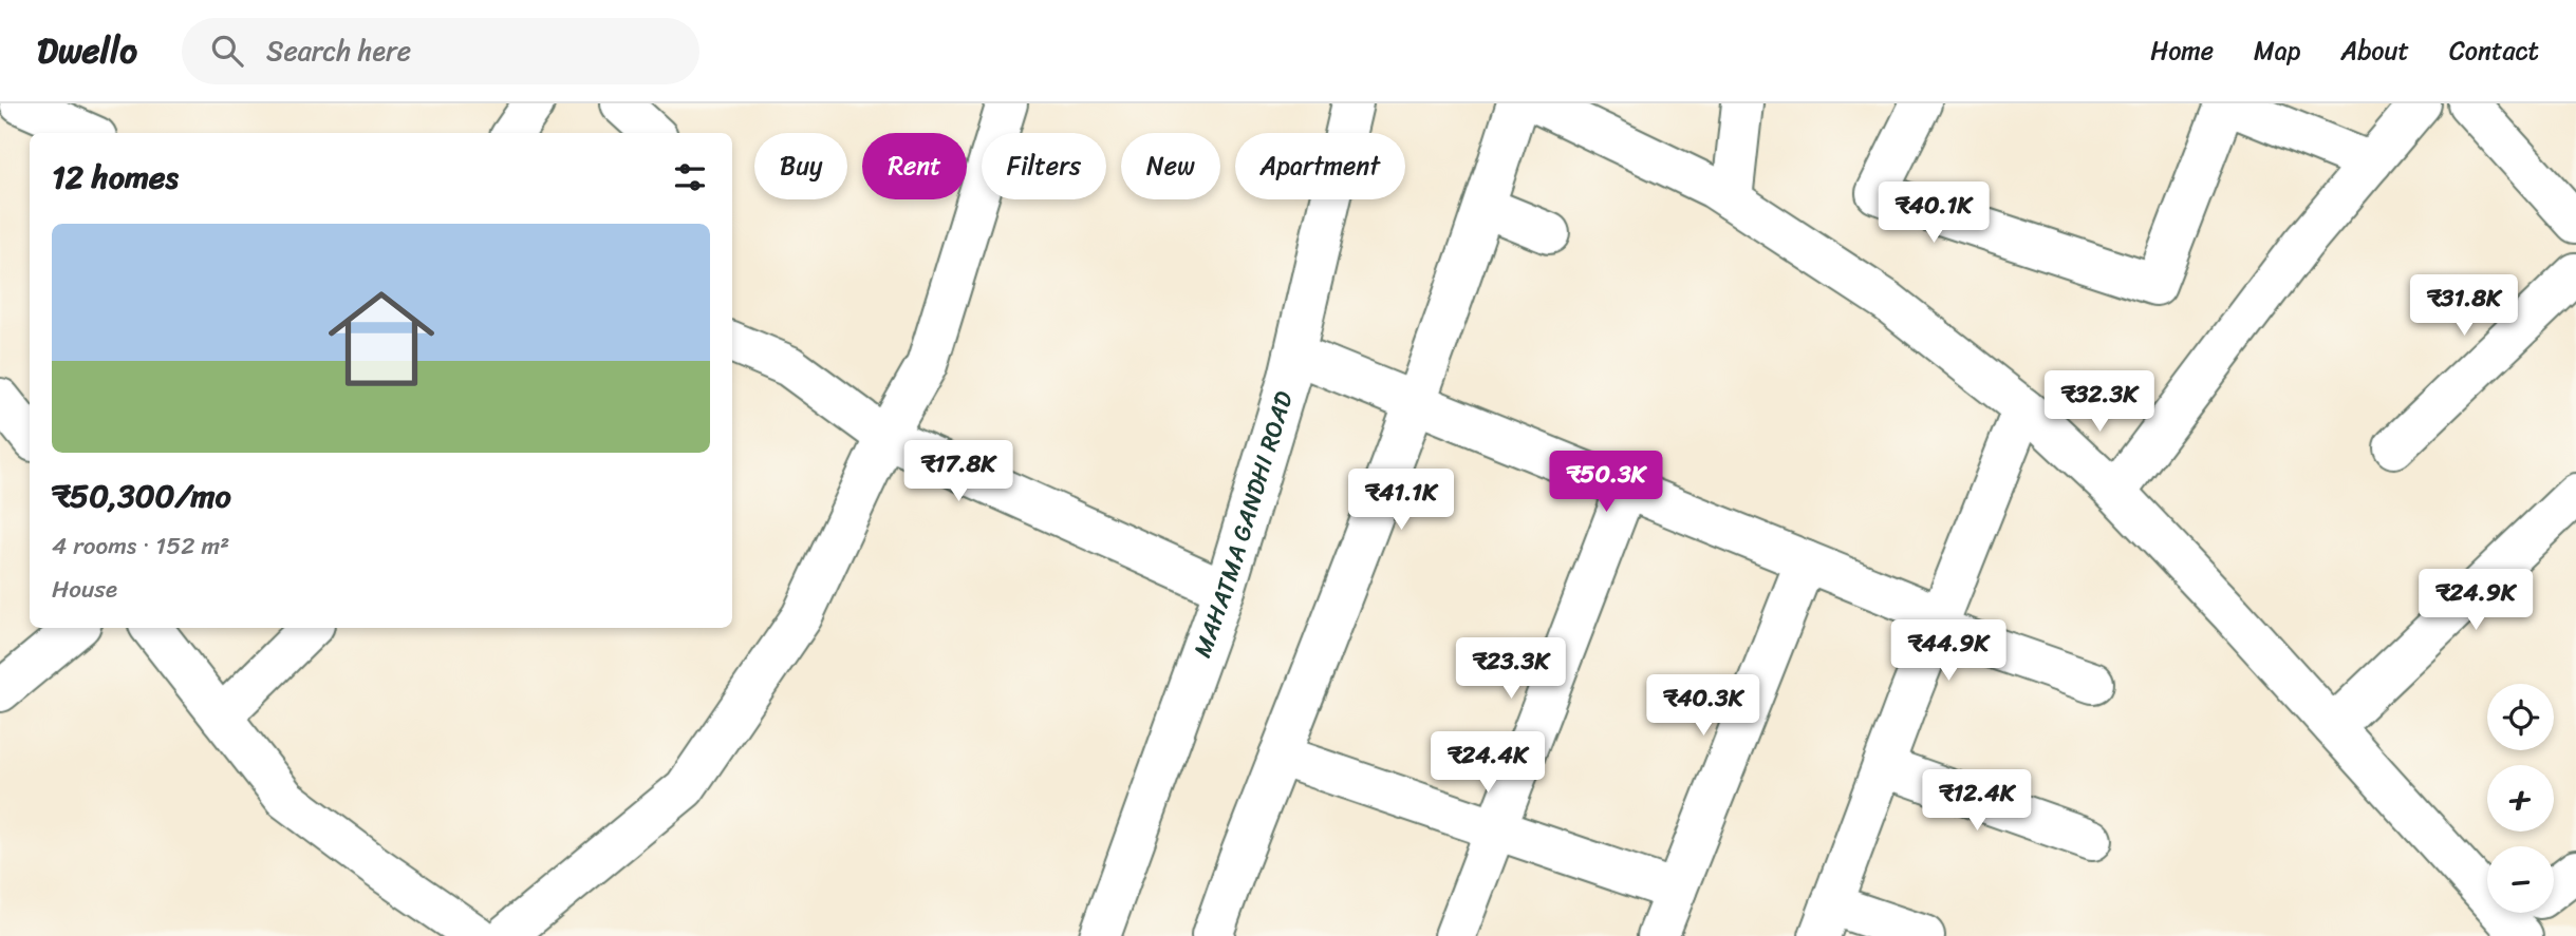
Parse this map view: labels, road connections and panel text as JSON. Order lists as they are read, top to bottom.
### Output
{
  "streets": {
    "street": ["MAHATMA GANDHI ROAD"]
  },
  "page": {
    "header": "Dwello",
    "search": "Search here",
    "nav": [
      "Home",
      "Map",
      "About",
      "Contact"
    ],
    "chip": [
      "Buy",
      "Rent",
      "Filters",
      "New",
      "Apartment"
    ],
    "heading": "12 homes",
    "price": [
      "₹40.1K",
      "₹31.8K",
      "₹32.3K",
      "₹17.8K",
      "₹50.3K",
      "₹41.1K",
      "₹24.9K",
      "₹44.9K",
      "₹23.3K",
      "₹40.3K",
      "₹24.4K",
      "₹12.4K"
    ],
    "list": [
      {
        "name": "₹50,300/mo",
        "note": "4 rooms · 152 m² · House"
      }
    ],
    "map_buttons": ["+", "−"]
  }
}
